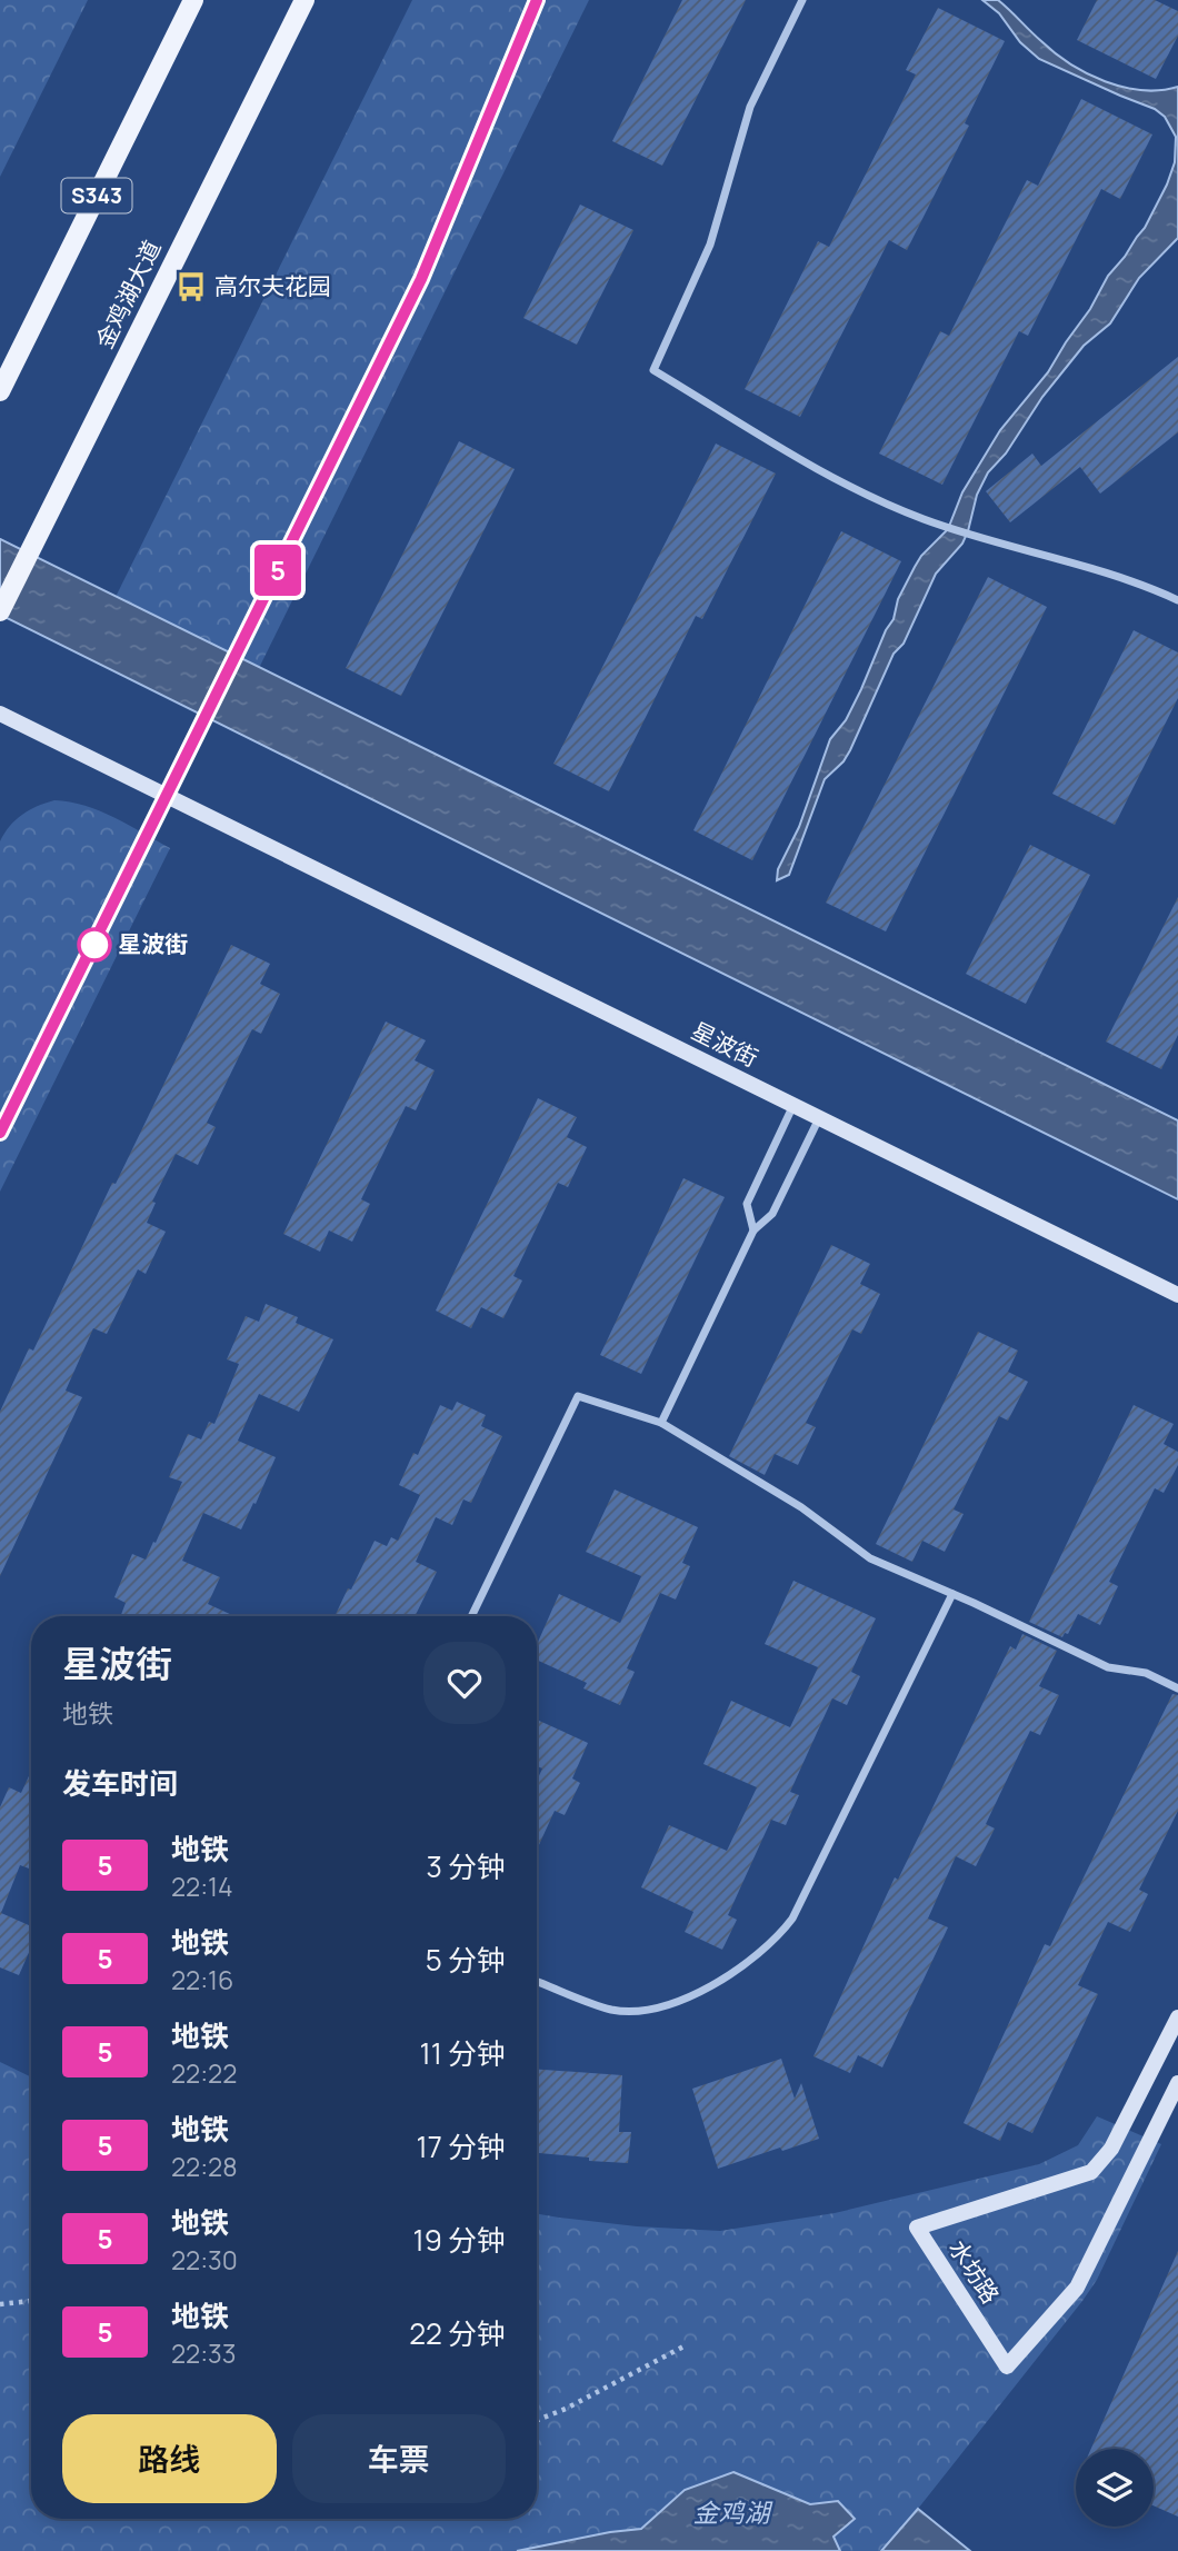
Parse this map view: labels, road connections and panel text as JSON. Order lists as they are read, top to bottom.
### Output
{
  "streets": {
    "main road": ["S343", "金鸡湖大道"],
    "street": ["星波街", "水坊路"]
  },
  "water": ["金鸡湖"],
  "places": {
    "bus stop": ["高尔夫花园"],
    "other": ["星波街"]
  },
  "lines": ["metro line 5"],
  "page": {
    "on_map": "5",
    "heading": [
      ["星波街", "地铁"],
      "发车时间"
    ],
    "list": [
      {
        "mark": "5",
        "name": "地铁",
        "note": "22:14",
        "value": "3 分钟"
      },
      {
        "mark": "5",
        "name": "地铁",
        "note": "22:16",
        "value": "5 分钟"
      },
      {
        "mark": "5",
        "name": "地铁",
        "note": "22:22",
        "value": "11 分钟"
      },
      {
        "mark": "5",
        "name": "地铁",
        "note": "22:28",
        "value": "17 分钟"
      },
      {
        "mark": "5",
        "name": "地铁",
        "note": "22:30",
        "value": "19 分钟"
      },
      {
        "mark": "5",
        "name": "地铁",
        "note": "22:33",
        "value": "22 分钟"
      }
    ],
    "buttons": ["路线", "车票"]
  }
}
